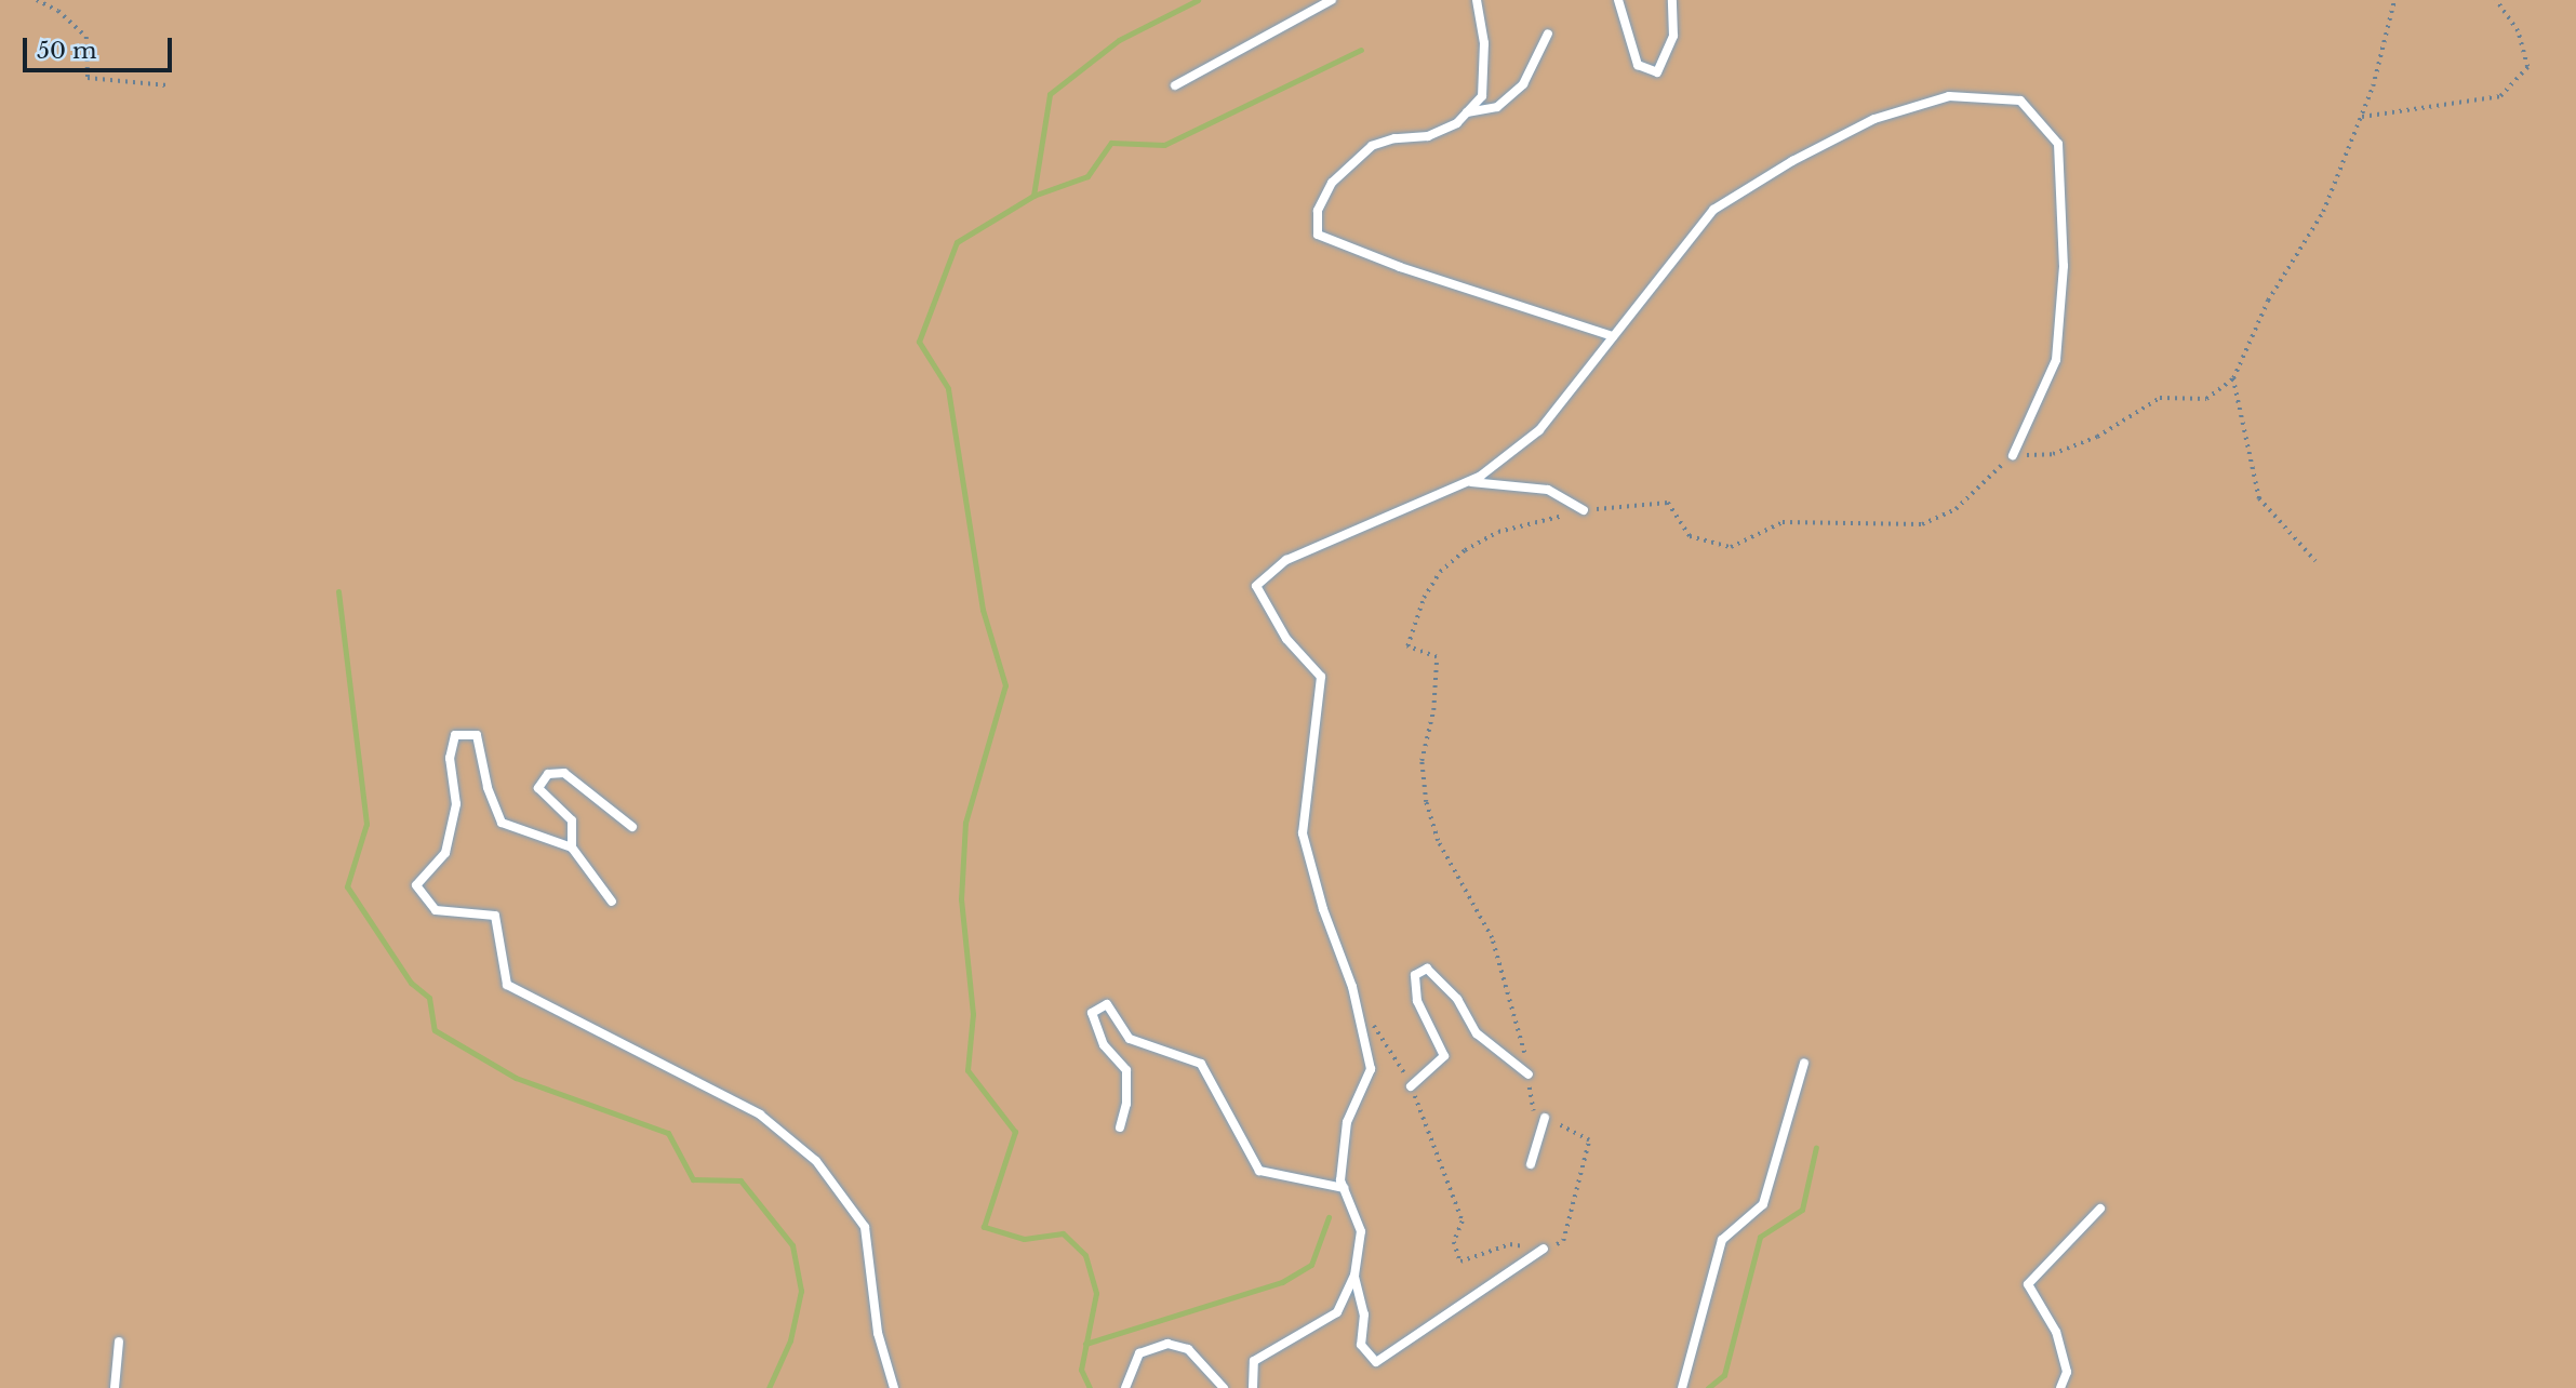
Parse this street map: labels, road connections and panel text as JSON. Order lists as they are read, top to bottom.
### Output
{
  "scale_bar": "50 m"
}
